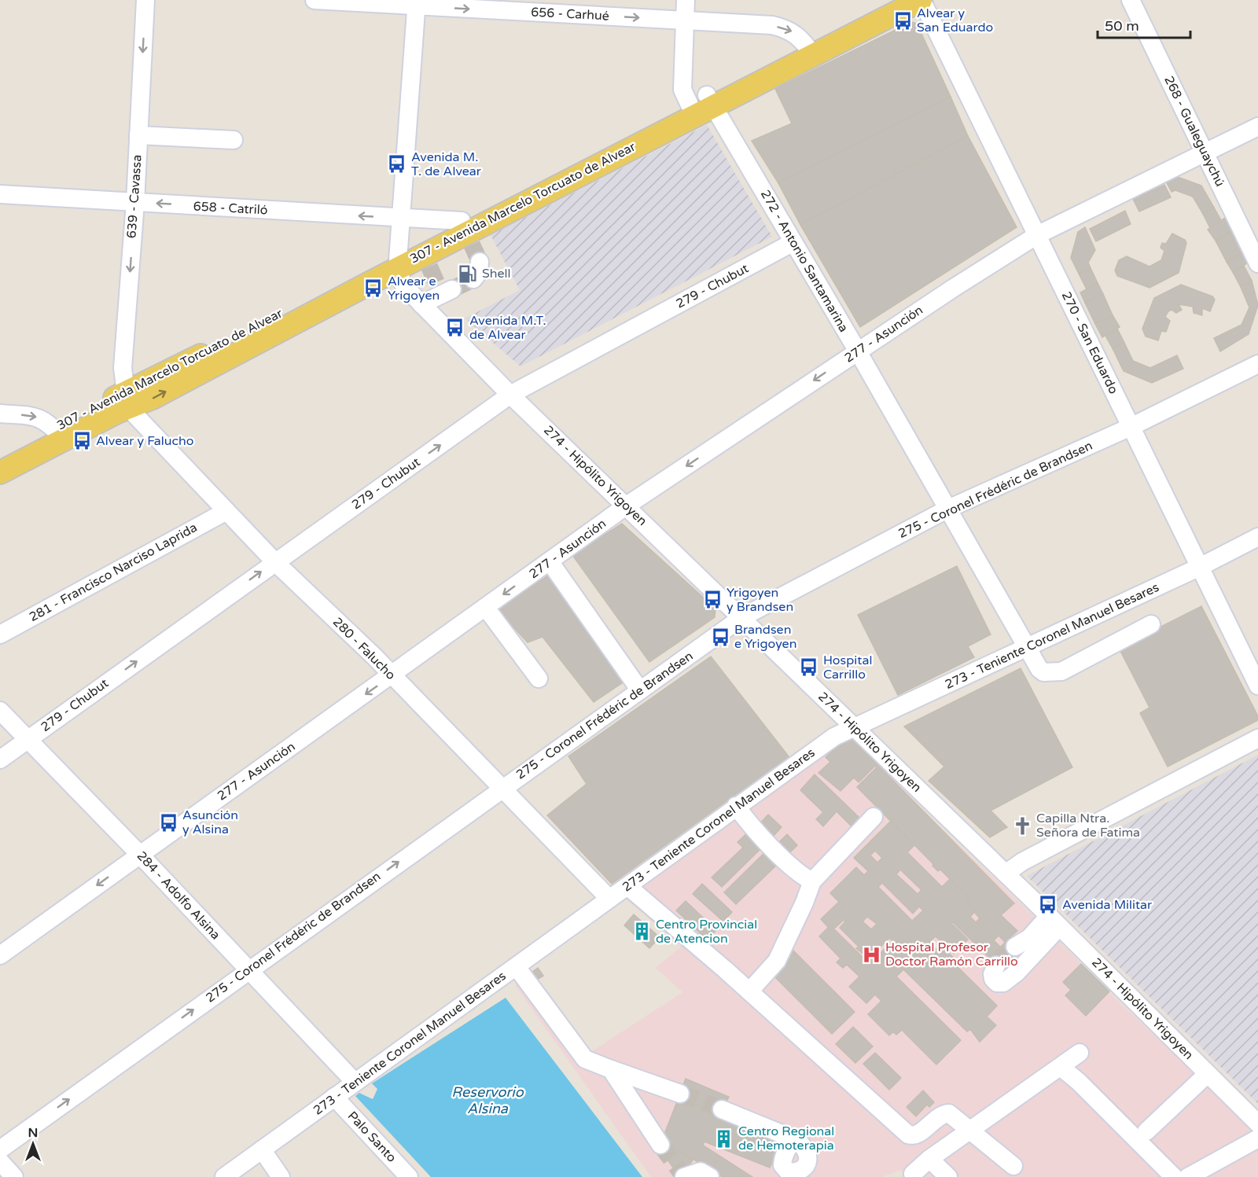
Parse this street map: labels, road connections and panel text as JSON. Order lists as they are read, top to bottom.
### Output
{
  "streets": {
    "main road": ["307 - Avenida Marcelo Torcuato de Alvear"],
    "street": [
      "656 - Carhué",
      "268 - Gualeguaychú",
      "639 - Cavassa",
      "658 - Catriló",
      "272 - Antonio Santamarina",
      "279 - Chubut",
      "277 - Asunción",
      "270 - San Eduardo",
      "274 - Hipólito Yrigoyen",
      "275 - Coronel Frédéric de Brandsen",
      "281 - Francisco Narciso Laprida",
      "273 - Teniente Coronel Manuel Besares",
      "280 - Falucho",
      "284 - Adolfo Alsina",
      "Palo Santo"
    ]
  },
  "crossings": [
    ["656 - Carhué", "307 - Avenida Marcelo Torcuato de Alvear"],
    ["656 - Carhué", "272 - Antonio Santamarina"],
    ["268 - Gualeguaychú", "277 - Asunción"],
    ["639 - Cavassa", "307 - Avenida Marcelo Torcuato de Alvear"],
    ["639 - Cavassa", "658 - Catriló"],
    ["639 - Cavassa", "280 - Falucho"],
    ["307 - Avenida Marcelo Torcuato de Alvear", "658 - Catriló"],
    ["307 - Avenida Marcelo Torcuato de Alvear", "272 - Antonio Santamarina"],
    ["307 - Avenida Marcelo Torcuato de Alvear", "270 - San Eduardo"],
    ["307 - Avenida Marcelo Torcuato de Alvear", "274 - Hipólito Yrigoyen"],
    ["307 - Avenida Marcelo Torcuato de Alvear", "280 - Falucho"],
    ["272 - Antonio Santamarina", "279 - Chubut"],
    ["272 - Antonio Santamarina", "277 - Asunción"],
    ["272 - Antonio Santamarina", "275 - Coronel Frédéric de Brandsen"],
    ["272 - Antonio Santamarina", "273 - Teniente Coronel Manuel Besares"],
    ["279 - Chubut", "274 - Hipólito Yrigoyen"],
    ["279 - Chubut", "280 - Falucho"],
    ["279 - Chubut", "284 - Adolfo Alsina"],
    ["277 - Asunción", "270 - San Eduardo"],
    ["277 - Asunción", "274 - Hipólito Yrigoyen"],
    ["277 - Asunción", "280 - Falucho"],
    ["277 - Asunción", "284 - Adolfo Alsina"],
    ["270 - San Eduardo", "275 - Coronel Frédéric de Brandsen"],
    ["270 - San Eduardo", "273 - Teniente Coronel Manuel Besares"],
    ["274 - Hipólito Yrigoyen", "275 - Coronel Frédéric de Brandsen"],
    ["274 - Hipólito Yrigoyen", "273 - Teniente Coronel Manuel Besares"],
    ["275 - Coronel Frédéric de Brandsen", "280 - Falucho"],
    ["275 - Coronel Frédéric de Brandsen", "284 - Adolfo Alsina"],
    ["281 - Francisco Narciso Laprida", "280 - Falucho"],
    ["273 - Teniente Coronel Manuel Besares", "280 - Falucho"],
    ["273 - Teniente Coronel Manuel Besares", "284 - Adolfo Alsina"],
    ["273 - Teniente Coronel Manuel Besares", "Palo Santo"]
  ],
  "one_way": [
    "656 - Carhué",
    "639 - Cavassa",
    "279 - Chubut",
    "277 - Asunción",
    "275 - Coronel Frédéric de Brandsen"
  ],
  "water": ["Reservorio Alsina"],
  "places": {
    "bus stop": [
      "Alvear y San Eduardo",
      "Avenida M. T. de Alvear",
      "Alvear e Yrigoyen",
      "Avenida M.T. de Alvear",
      "Alvear y Falucho",
      "Yrigoyen y Brandsen",
      "Brandsen e Yrigoyen",
      "Hospital Carrillo",
      "Asunción y Alsina",
      "Avenida Militar"
    ],
    "fuel station": ["Shell"],
    "church": ["Capilla Ntra. Señora de Fatima"],
    "building": ["Centro Provincial de Atencion", "Centro Regional de Hemoterapia"],
    "hospital": ["Hospital Profesor Doctor Ramón Carrillo"]
  },
  "scale_bar": "50 m",
  "north": "top"
}
